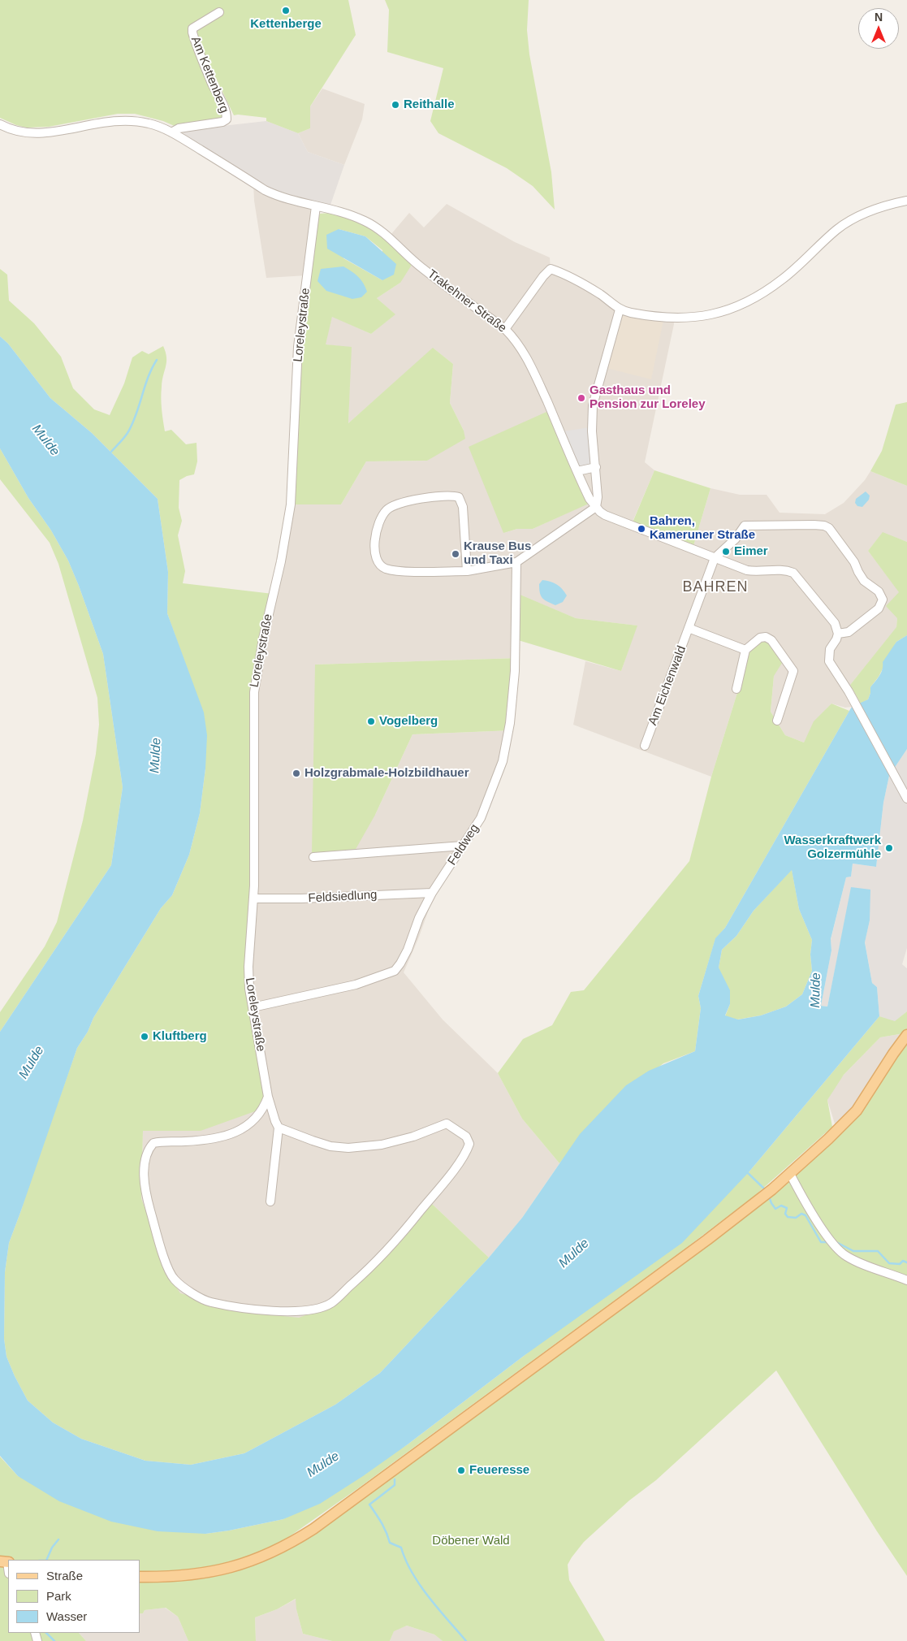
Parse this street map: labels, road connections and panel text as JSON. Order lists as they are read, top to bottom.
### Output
{
  "streets": {
    "street": [
      "Am Kettenberg",
      "Trakehner Straße",
      "Loreleystraße",
      "Am Eichenwald",
      "Feldweg",
      "Feldsiedlung"
    ]
  },
  "crossings": [
    ["Am Kettenberg", "Trakehner Straße"],
    ["Trakehner Straße", "Loreleystraße"],
    ["Loreleystraße", "Feldweg"],
    ["Loreleystraße", "Feldsiedlung"],
    ["Feldweg", "Feldsiedlung"]
  ],
  "districts": ["BAHREN"],
  "water": ["Mulde"],
  "parks": ["Döbener Wald"],
  "places": [
    "Kettenberge",
    "Reithalle",
    "Gasthaus und Pension zur Loreley",
    "Bahren, Kameruner Straße",
    "Eimer",
    "Krause Bus und Taxi",
    "Vogelberg",
    "Holzgrabmale-Holzbildhauer",
    "Wasserkraftwerk Golzermühle",
    "Kluftberg",
    "Feueresse"
  ],
  "legend": ["Straße", "Park", "Wasser"],
  "north": "top"
}
